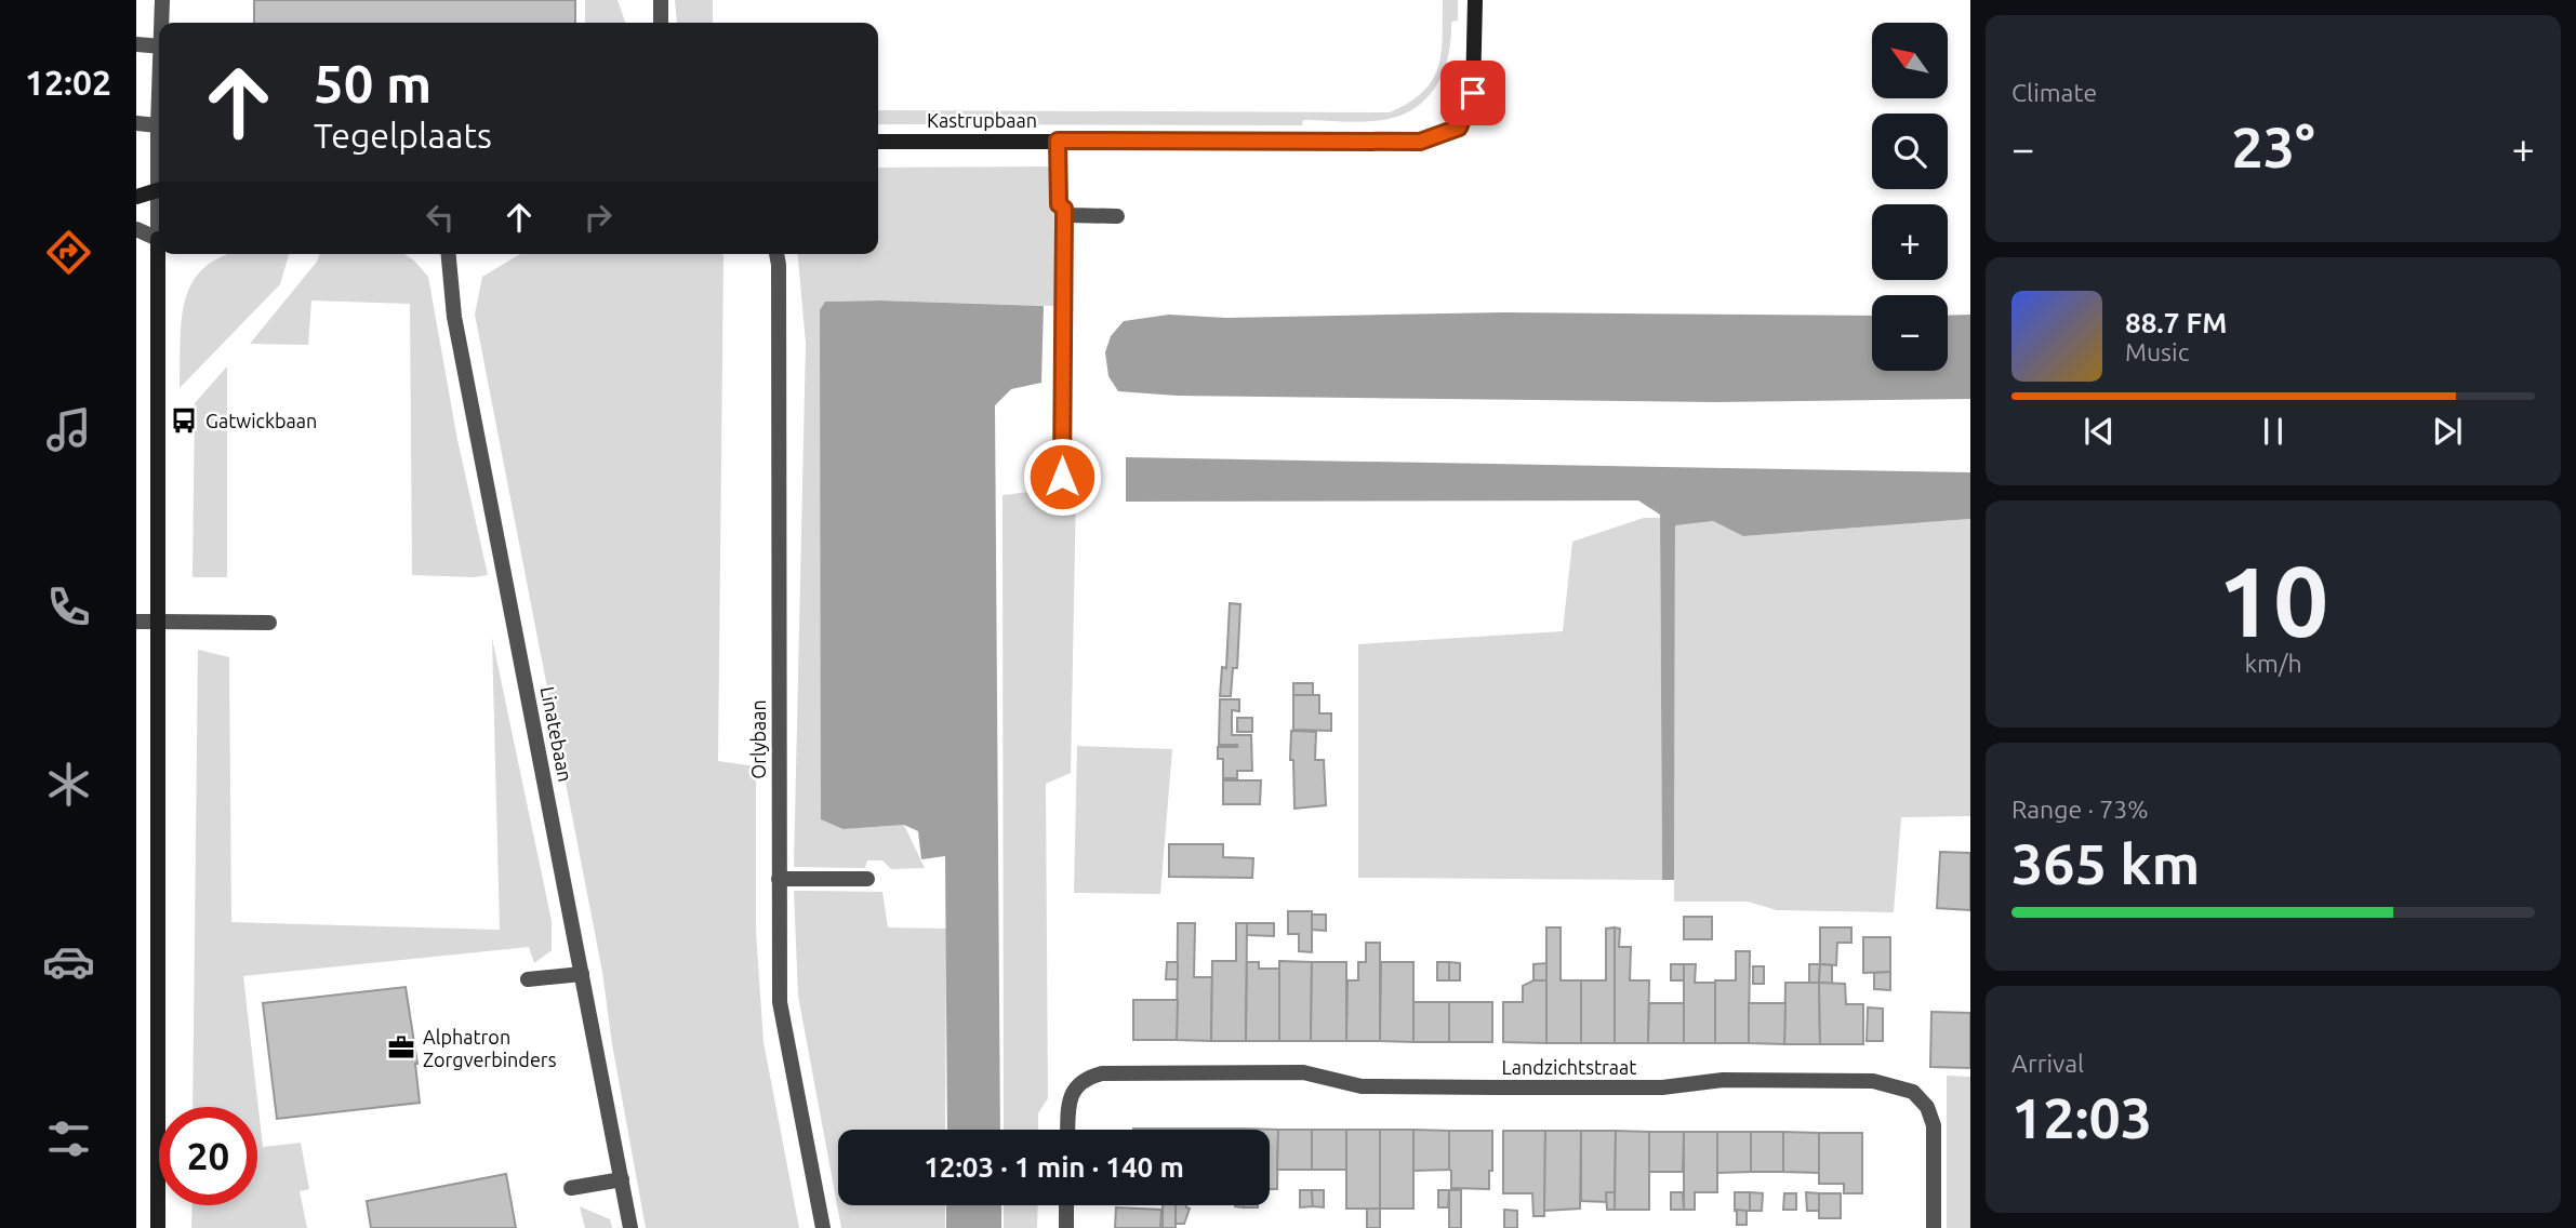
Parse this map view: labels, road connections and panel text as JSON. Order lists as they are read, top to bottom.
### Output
{
  "streets": {
    "main road": ["Kastrupbaan"],
    "street": ["Linatebaan", "Orlybaan", "Landzichtstraat"]
  },
  "places": {
    "bus stop": ["Gatwickbaan"],
    "office": ["Alphatron Zorgverbinders"]
  },
  "north": "top left",
  "page": {
    "tabs": "12:02",
    "tile": [
      "Climate",
      ["10", "km/h"],
      ["Range · 73%", "365 km"],
      ["Arrival", "12:03"]
    ],
    "map_buttons": ["+", "−"],
    "turn": ["50 m", "Tegelplaats"],
    "heat": ["−", "23°", "+"],
    "song": ["88.7 FM", "Music"],
    "limit": "20",
    "trip": "12:03 · 1 min · 140 m"
  }
}
